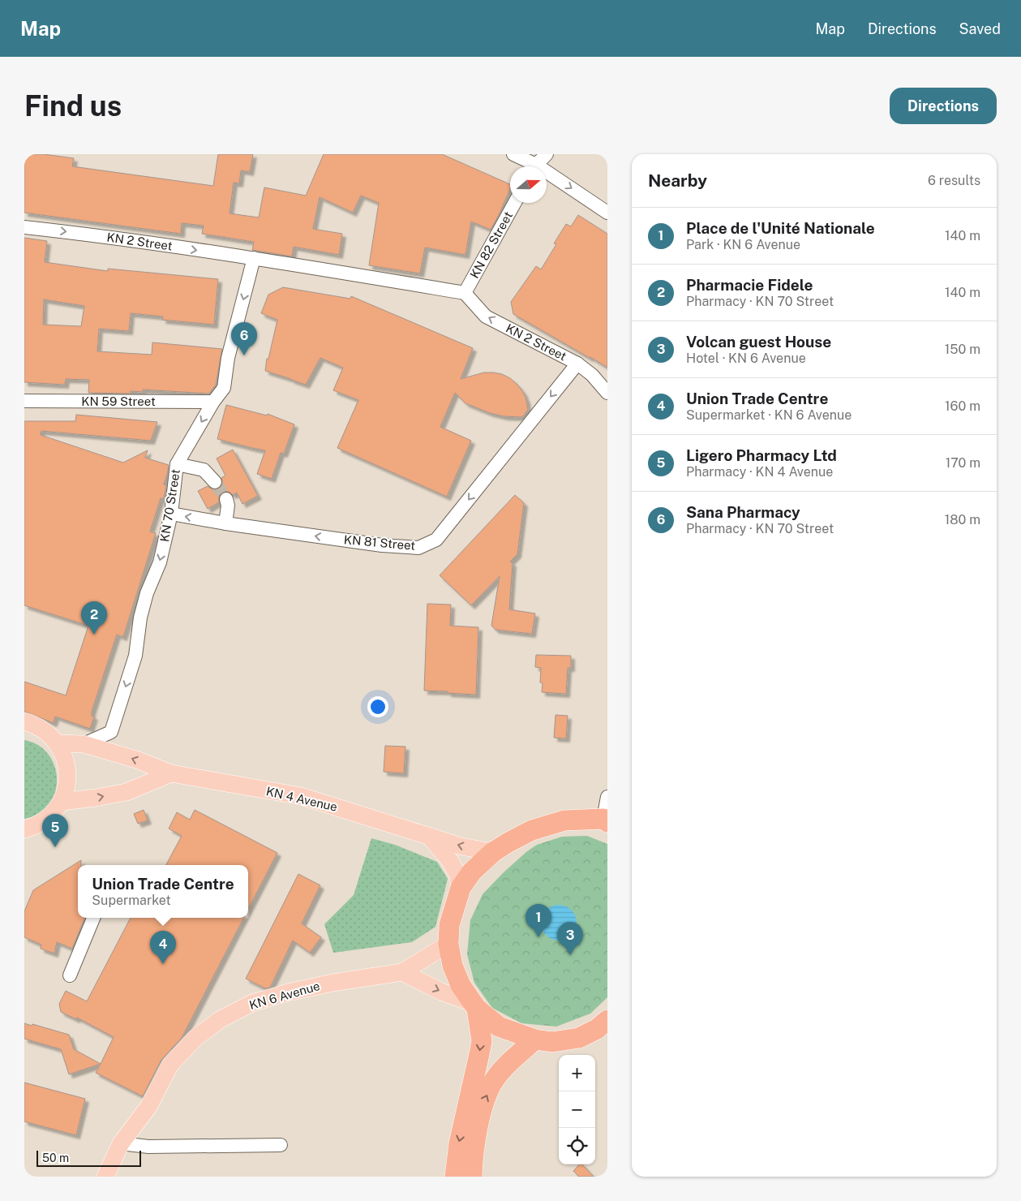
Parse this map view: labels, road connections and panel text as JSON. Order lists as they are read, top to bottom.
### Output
{
  "streets": {
    "main road": ["KN 4 Avenue", "KN 6 Avenue"],
    "street": [
      "KN 2 Street",
      "KN 82 Street",
      "KN 59 Street",
      "KN 70 Street",
      "KN 81 Street"
    ]
  },
  "crossings": [
    ["KN 2 Street", "KN 82 Street"],
    ["KN 2 Street", "KN 70 Street"],
    ["KN 2 Street", "KN 81 Street"],
    ["KN 59 Street", "KN 70 Street"],
    ["KN 70 Street", "KN 81 Street"],
    ["KN 70 Street", "KN 4 Avenue"]
  ],
  "one_way": ["KN 70 Street", "KN 81 Street"],
  "scale_bar": "50 m",
  "north": "right",
  "page": {
    "header": "Map",
    "nav": ["Map", "Directions", "Saved"],
    "buttons": "Directions",
    "title": "Find us",
    "heading": ["Nearby", "6 results"],
    "list": [
      {
        "mark": "1",
        "name": "Place de l'Unité Nationale",
        "note": "Park · KN 6 Avenue",
        "value": "140 m"
      },
      {
        "mark": "2",
        "name": "Pharmacie Fidele",
        "note": "Pharmacy · KN 70 Street",
        "value": "140 m"
      },
      {
        "mark": "3",
        "name": "Volcan guest House",
        "note": "Hotel · KN 6 Avenue",
        "value": "150 m"
      },
      {
        "mark": "4",
        "name": "Union Trade Centre",
        "note": "Supermarket · KN 6 Avenue",
        "value": "160 m"
      },
      {
        "mark": "5",
        "name": "Ligero Pharmacy Ltd",
        "note": "Pharmacy · KN 4 Avenue",
        "value": "170 m"
      },
      {
        "mark": "6",
        "name": "Sana Pharmacy",
        "note": "Pharmacy · KN 70 Street",
        "value": "180 m"
      }
    ],
    "pins": [
      "6",
      "2",
      "5",
      "1",
      "3",
      "4"
    ],
    "popup": ["Union Trade Centre", "Supermarket"],
    "map_buttons": ["+", "−"],
    "scale": "50 m"
  }
}
